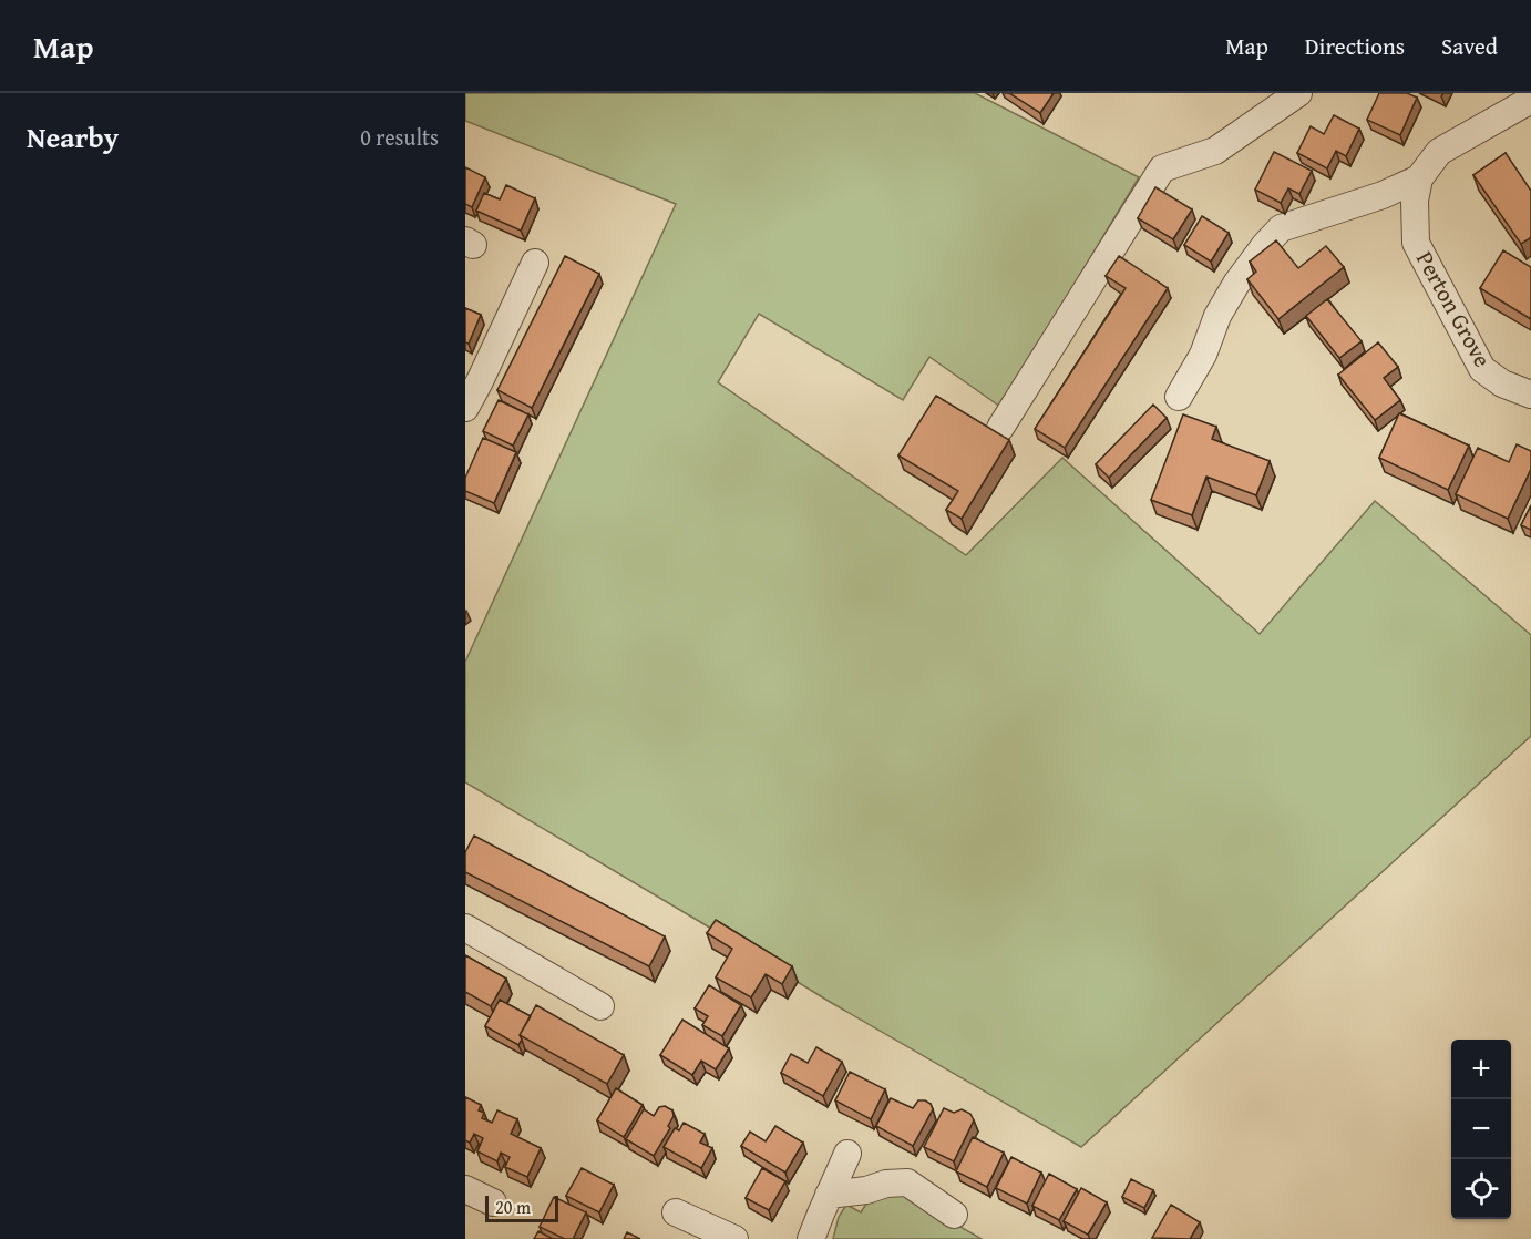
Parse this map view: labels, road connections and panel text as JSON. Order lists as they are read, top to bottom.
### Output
{
  "streets": {
    "street": ["Perton Grove"]
  },
  "scale_bar": "20 m",
  "page": {
    "header": "Map",
    "nav": ["Map", "Directions", "Saved"],
    "heading": ["Nearby", "0 results"],
    "map_buttons": ["+", "−"],
    "scale": "20 m"
  }
}
